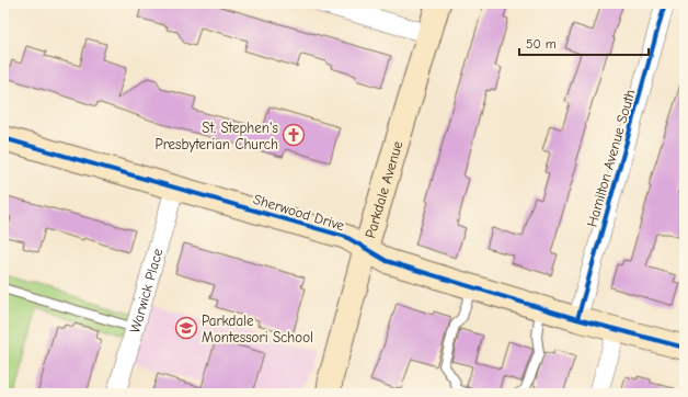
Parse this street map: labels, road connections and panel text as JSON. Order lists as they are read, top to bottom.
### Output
{
  "streets": {
    "street": [
      "Hamilton Avenue South",
      "Parkdale Avenue",
      "Sherwood Drive",
      "Warwick Place"
    ]
  },
  "crossings": [
    ["Hamilton Avenue South", "Sherwood Drive"],
    ["Parkdale Avenue", "Sherwood Drive"],
    ["Sherwood Drive", "Warwick Place"]
  ],
  "places": {
    "church": ["St. Stephen's Presbyterian Church"],
    "school or university": ["Parkdale Montessori School"]
  },
  "scale_bar": "50 m"
}
